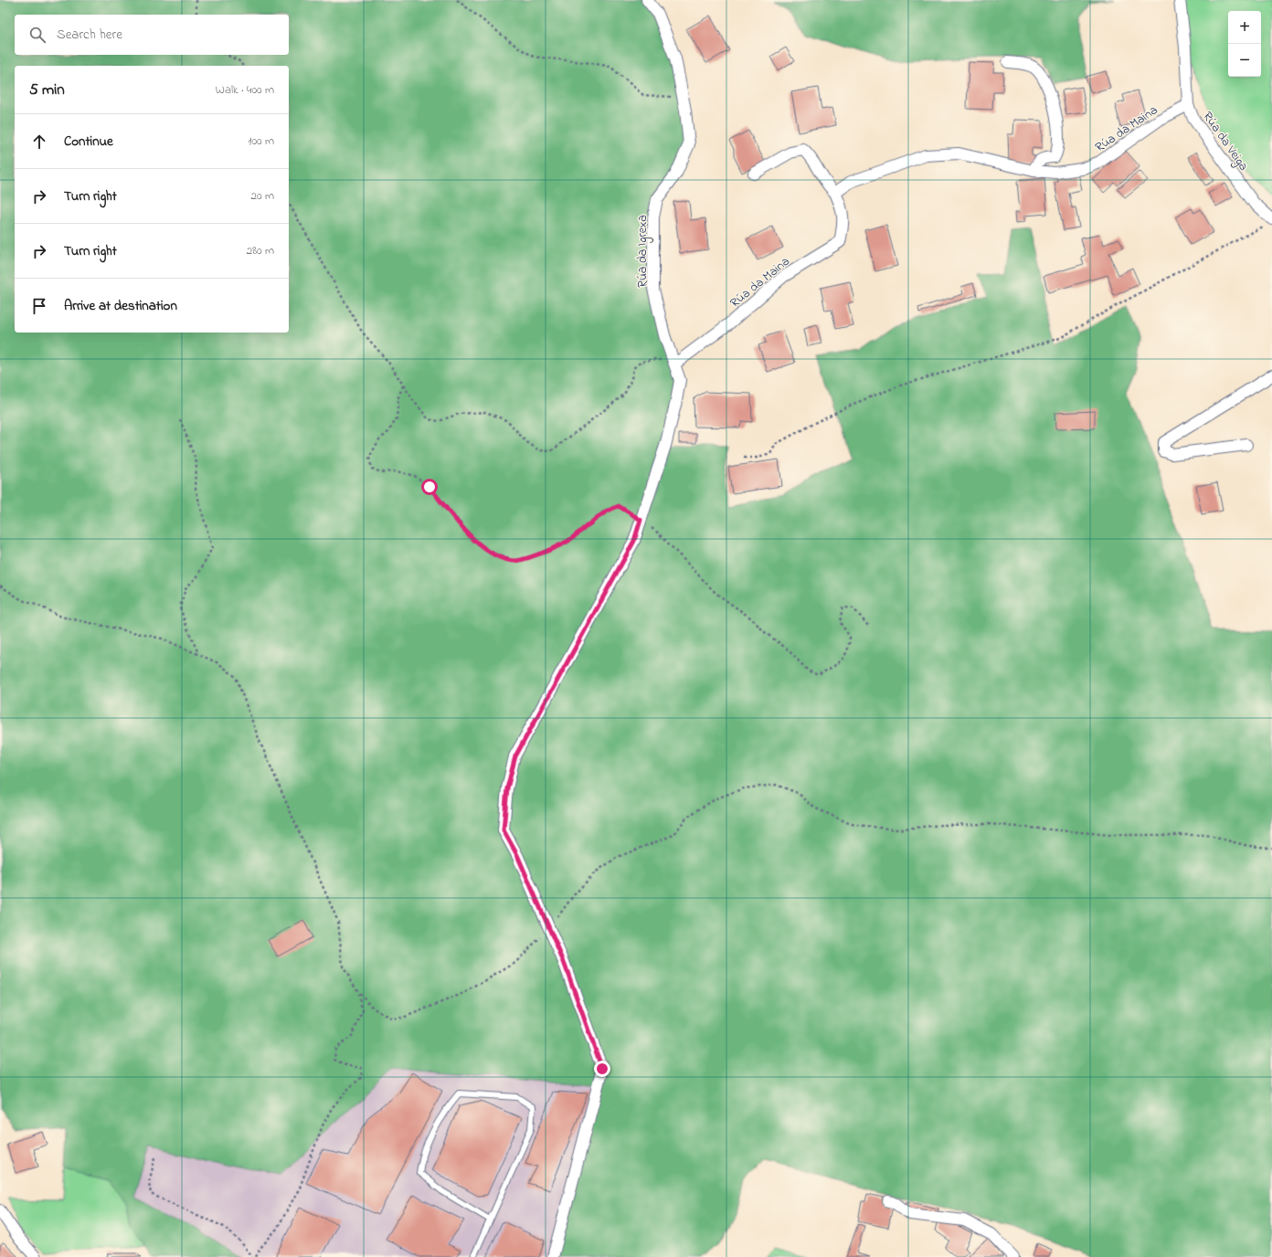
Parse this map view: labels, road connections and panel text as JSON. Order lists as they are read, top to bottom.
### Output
{
  "streets": {
    "street": ["Rúa da Maina", "Rúa da Veiga", "Rúa da Igrexa"]
  },
  "crossings": [
    ["Rúa da Maina", "Rúa da Veiga"],
    ["Rúa da Maina", "Rúa da Igrexa"]
  ],
  "page": {
    "map_buttons": ["+", "−"],
    "search": "Search here",
    "heading": ["5 min", "Walk · 400 m"],
    "list": [
      ["Continue", "100 m"],
      ["Turn right", "20 m"],
      ["Turn right", "280 m"],
      "Arrive at destination"
    ]
  }
}
